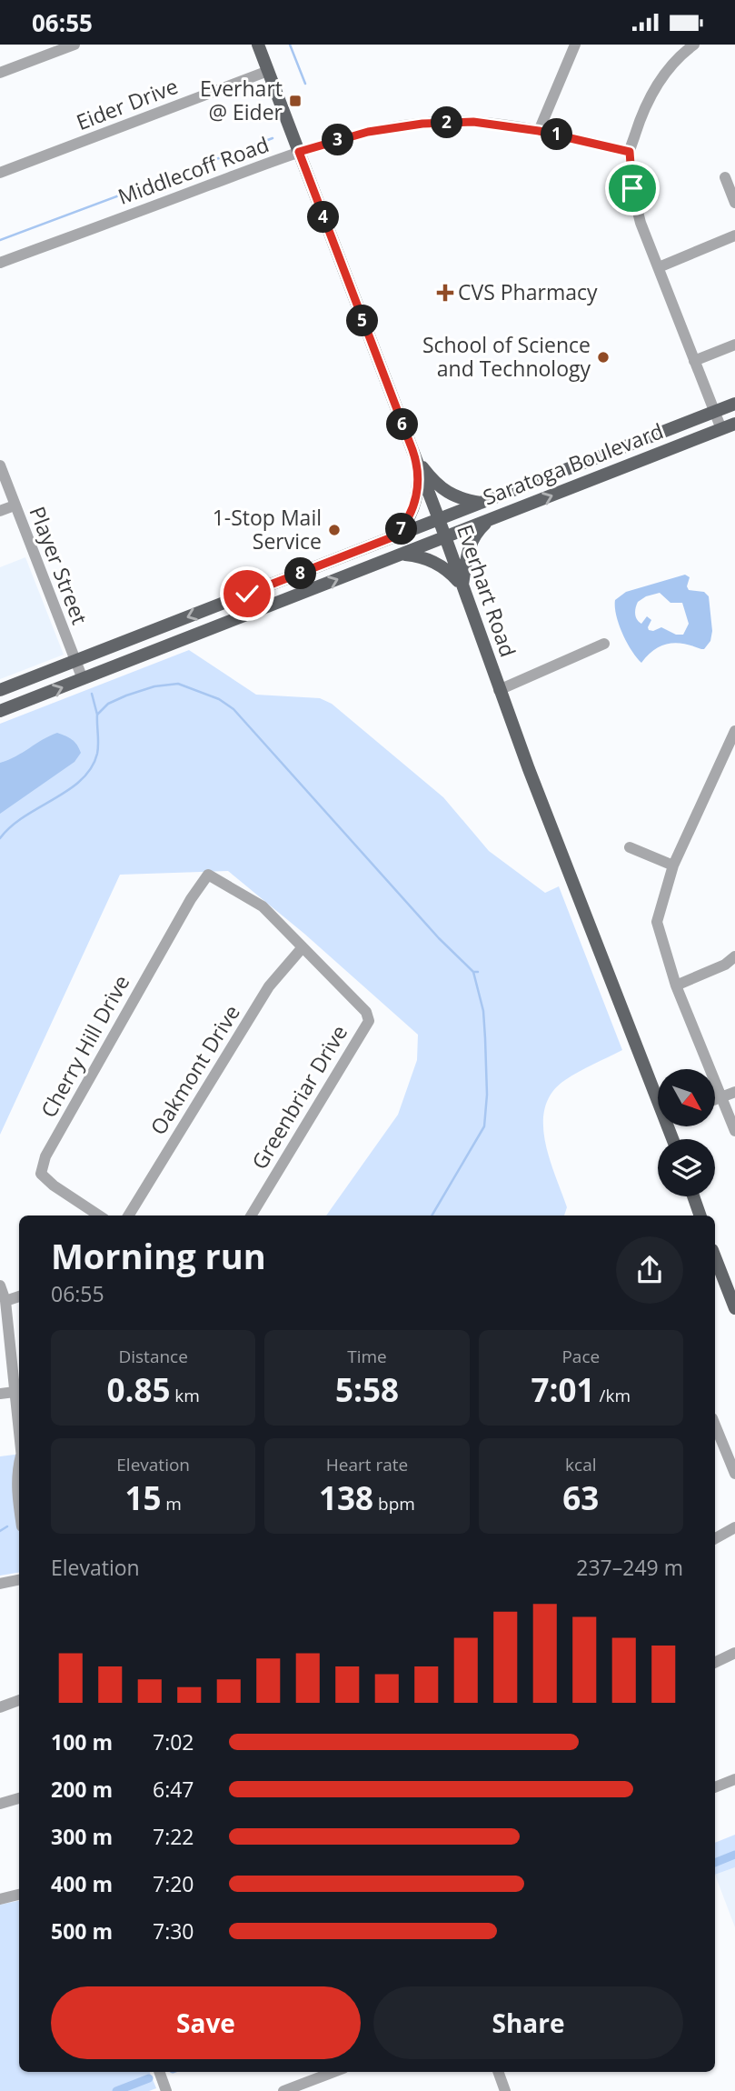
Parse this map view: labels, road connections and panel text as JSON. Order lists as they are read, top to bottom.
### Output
{
  "streets": {
    "main road": ["Saratoga Boulevard", "Everhart Road"],
    "street": [
      "Eider Drive",
      "Middlecoff Road",
      "Player Street",
      "Cherry Hill Drive",
      "Oakmont Drive",
      "Greenbriar Drive"
    ]
  },
  "crossings": [
    ["Eider Drive", "Everhart Road"],
    ["Middlecoff Road", "Everhart Road"],
    ["Saratoga Boulevard", "Player Street"],
    ["Saratoga Boulevard", "Everhart Road"],
    ["Cherry Hill Drive", "Greenbriar Drive"],
    ["Oakmont Drive", "Greenbriar Drive"]
  ],
  "places": {
    "transit": ["Everhart @ Eider"],
    "health": ["CVS Pharmacy"],
    "other": ["School of Science and Technology", "1-Stop Mail Service"]
  },
  "north": "bottom right",
  "page": {
    "status": "06:55",
    "pins": [
      "2",
      "1",
      "3",
      "4",
      "5",
      "6",
      "7",
      "8"
    ],
    "heading": ["Morning run", "06:55"],
    "stats": [
      ["Distance", "0.85 km"],
      ["Time", "5:58"],
      ["Pace", "7:01 /km"],
      ["Elevation", "15 m"],
      ["Heart rate", "138 bpm"],
      ["kcal", "63"]
    ],
    "chart": ["Elevation", "237–249 m"],
    "list": [
      {
        "name": "100 m",
        "note": "7:02"
      },
      {
        "name": "200 m",
        "note": "6:47"
      },
      {
        "name": "300 m",
        "note": "7:22"
      },
      {
        "name": "400 m",
        "note": "7:20"
      },
      {
        "name": "500 m",
        "note": "7:30"
      }
    ],
    "buttons": ["Save", "Share"]
  }
}
